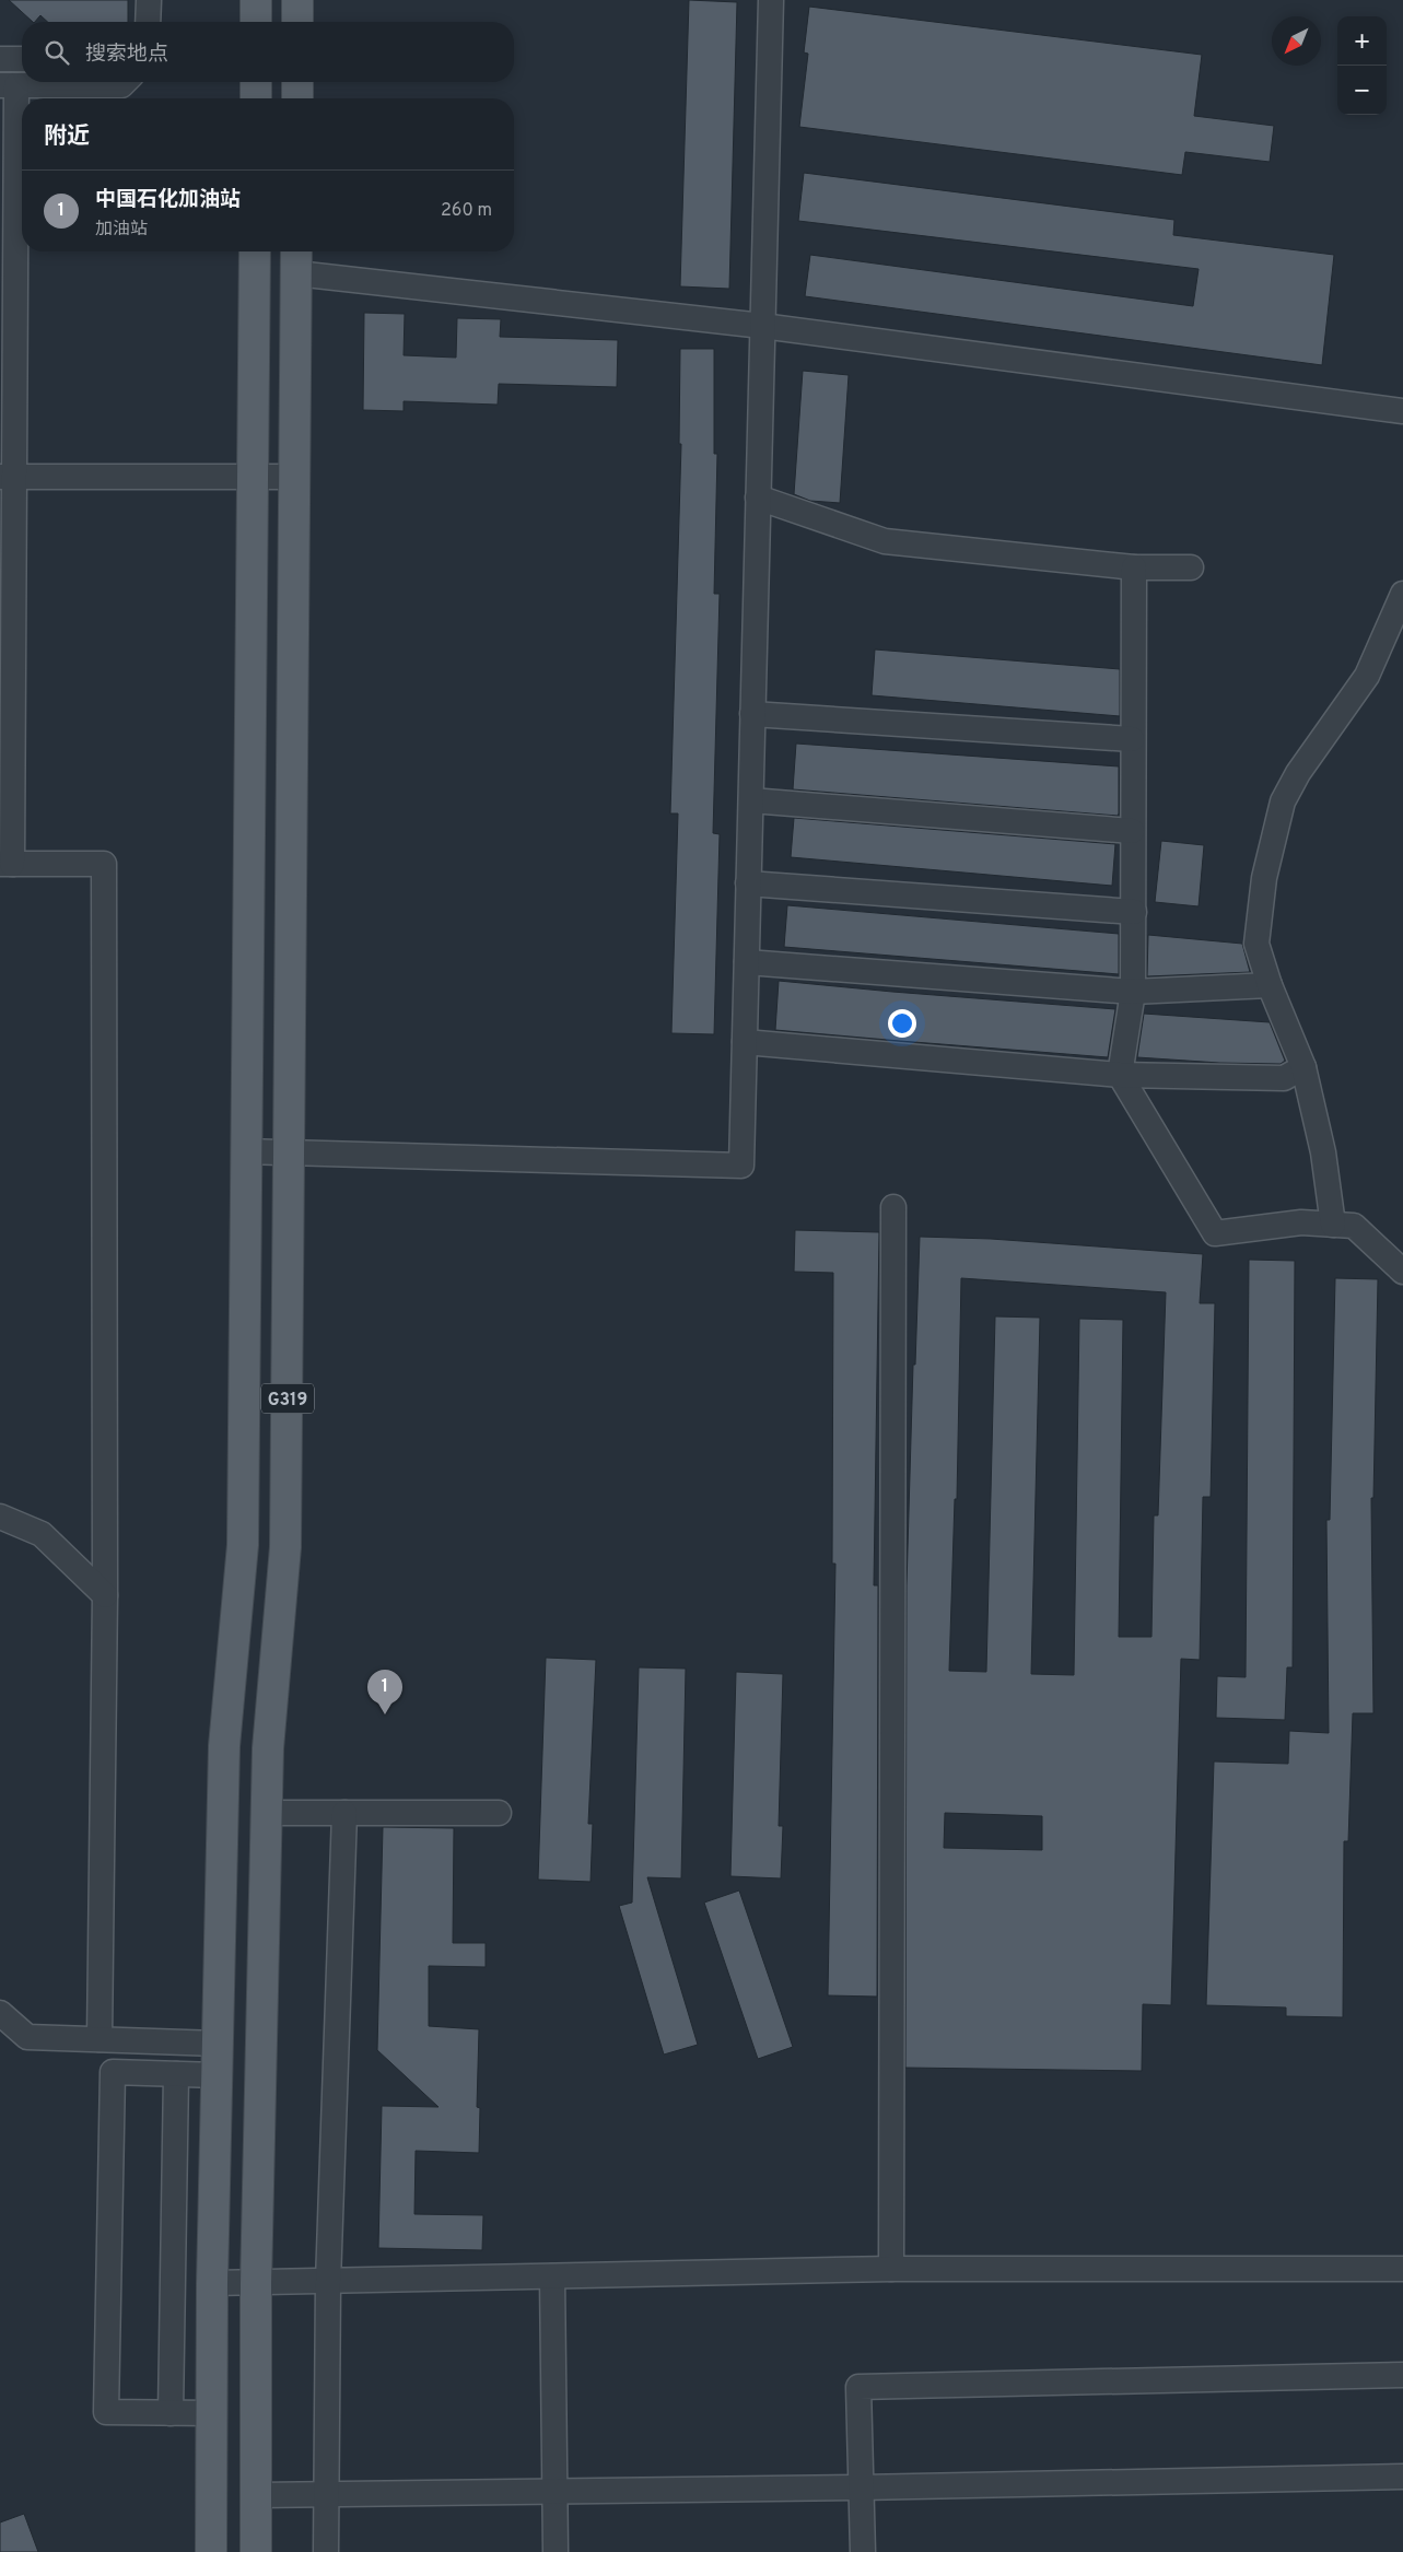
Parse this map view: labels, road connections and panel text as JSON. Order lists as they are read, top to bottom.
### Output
{
  "streets": {
    "main road": ["G319"]
  },
  "north": "bottom left",
  "page": {
    "map_buttons": ["+", "−"],
    "search": "搜索地点",
    "heading": "附近",
    "list": [
      {
        "mark": "1",
        "name": "中国石化加油站",
        "note": "加油站",
        "value": "260 m"
      }
    ],
    "pins": "1"
  }
}
